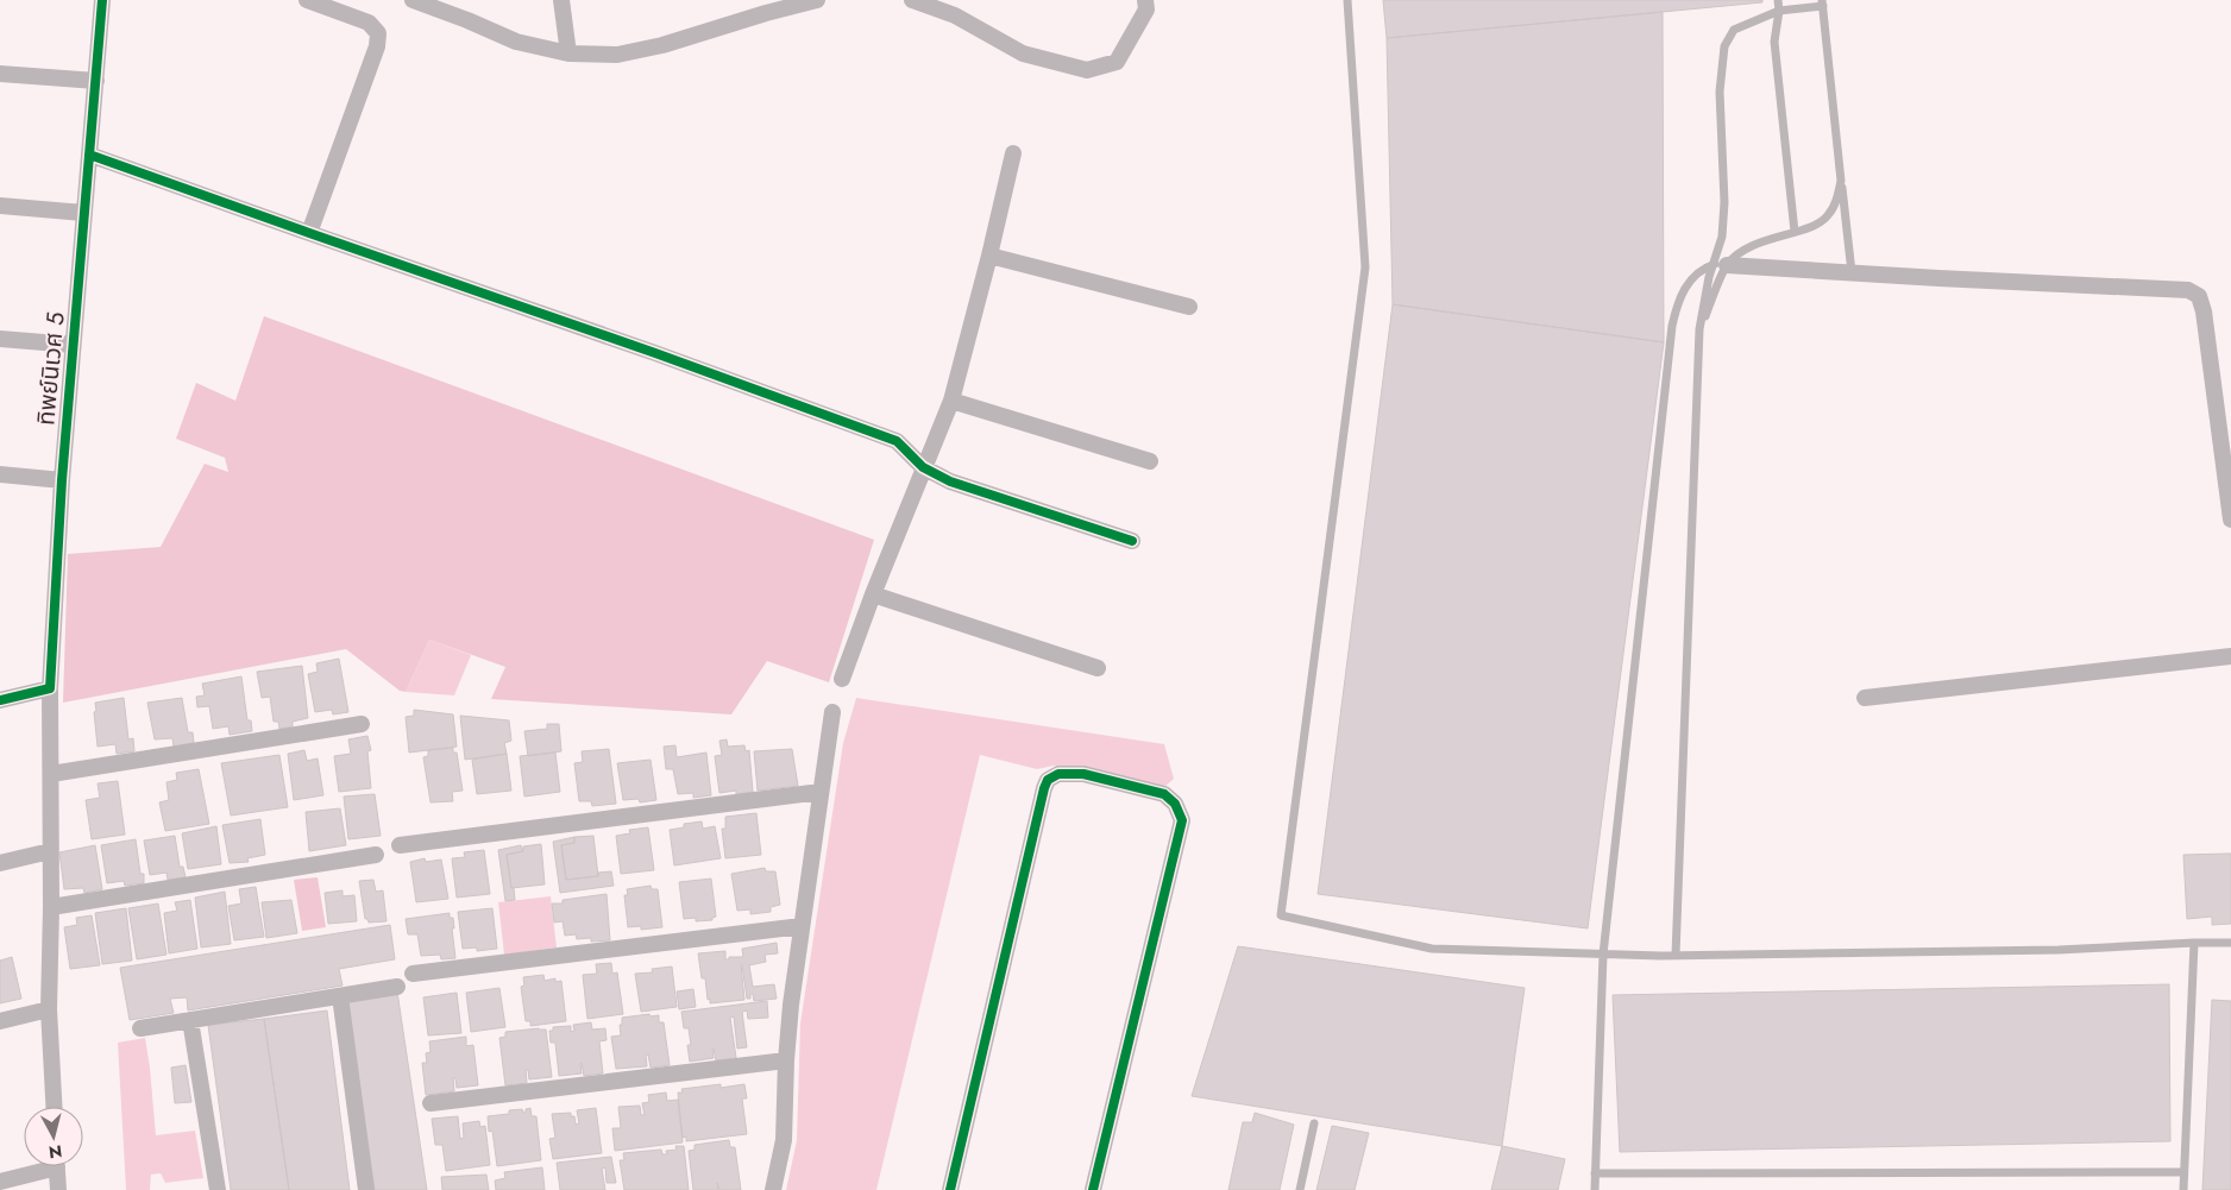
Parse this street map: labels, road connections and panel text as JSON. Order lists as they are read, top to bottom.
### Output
{
  "streets": {
    "street": ["ทิพย์นิเวศ 5"]
  },
  "north": "bottom"
}
